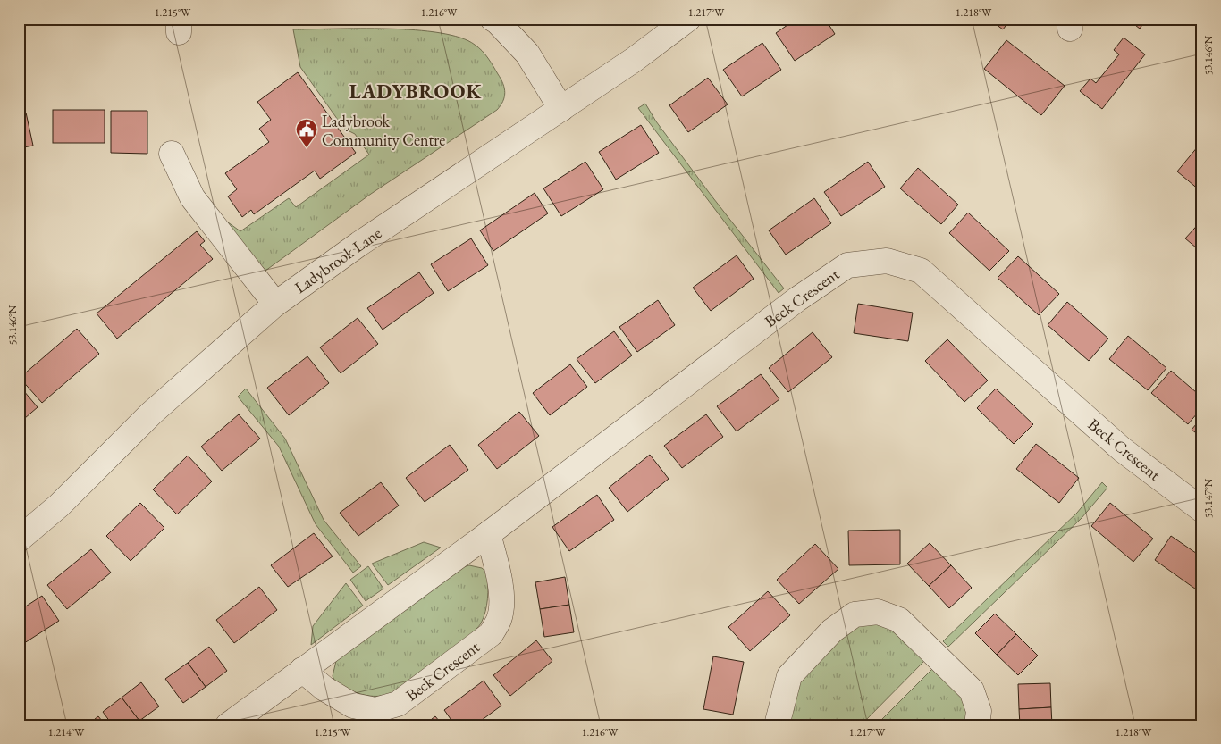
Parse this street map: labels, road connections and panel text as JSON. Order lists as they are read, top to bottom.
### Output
{
  "streets": {
    "street": ["Ladybrook Lane", "Beck Crescent"]
  },
  "districts": ["LADYBROOK"],
  "places": {
    "public building": ["Ladybrook Community Centre"]
  },
  "coordinates": [
    "1.215°W",
    "1.216°W",
    "1.217°W",
    "1.218°W",
    "53.146°N",
    "53.147°N",
    "1.214°W"
  ]
}
